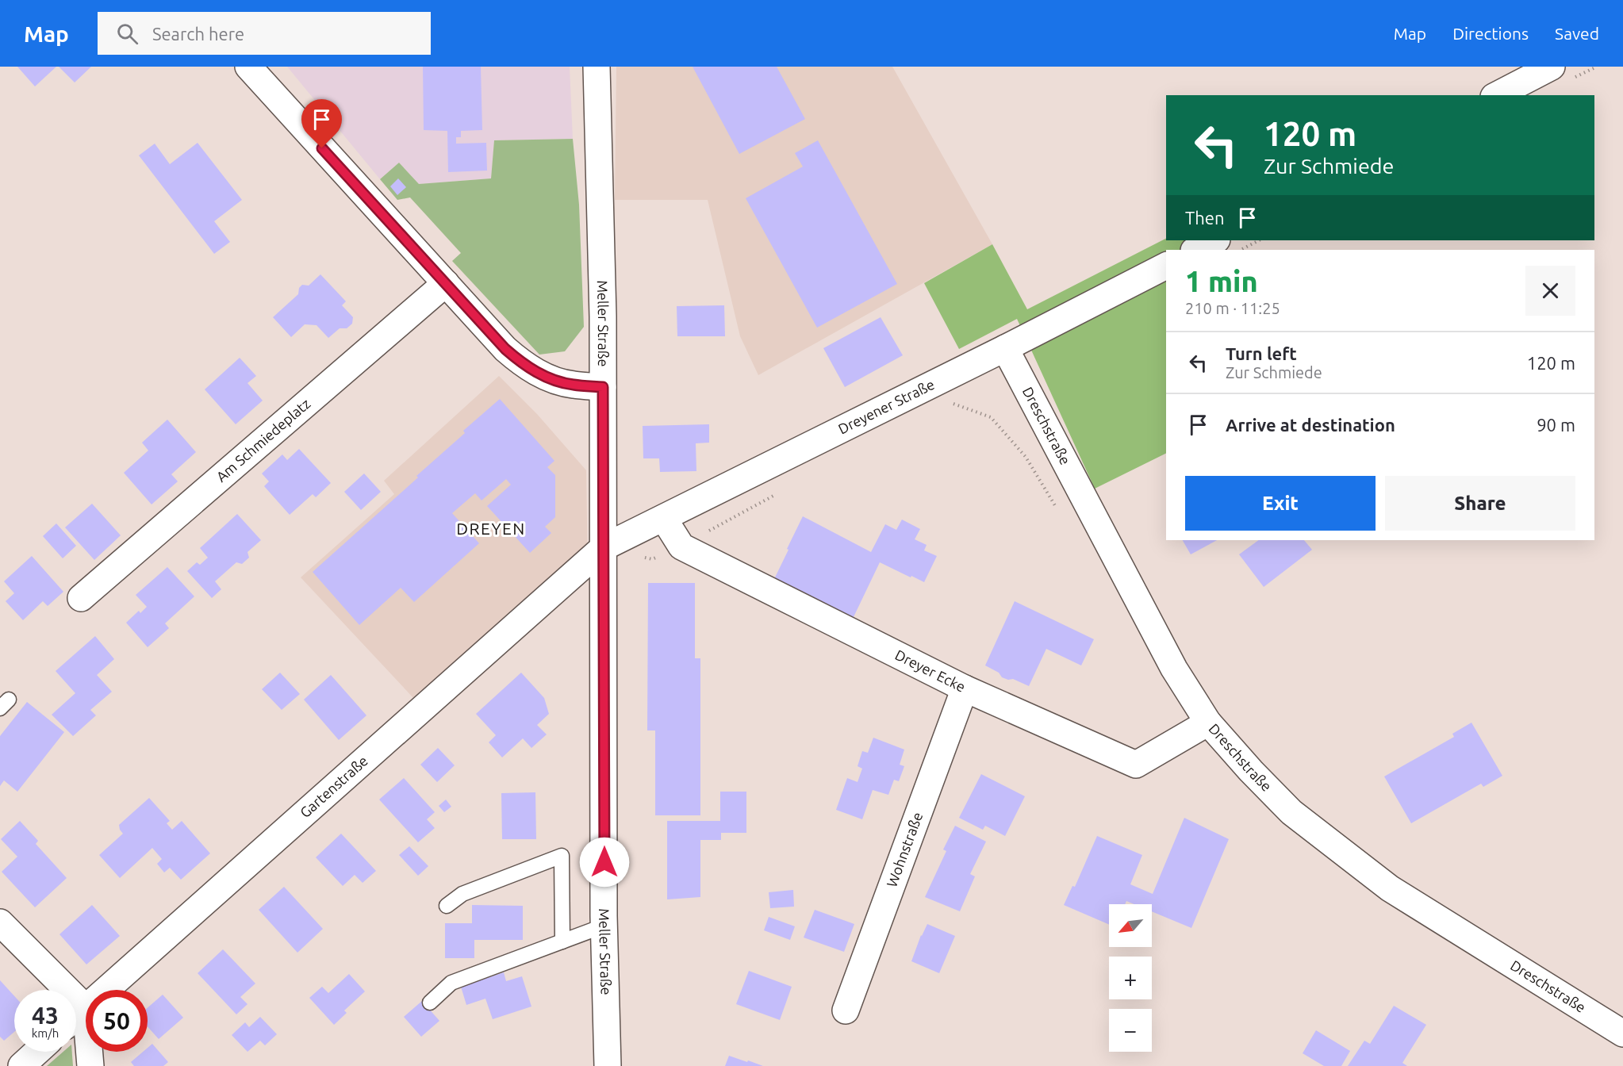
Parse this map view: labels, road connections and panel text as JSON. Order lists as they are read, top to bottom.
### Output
{
  "streets": {
    "street": [
      "Meller Straße",
      "Dreyener Straße",
      "Dreschstraße",
      "Am Schmiedeplatz",
      "Dreyer Ecke",
      "Gartenstraße",
      "Wohnstraße"
    ]
  },
  "crossings": [
    ["Meller Straße", "Dreyener Straße"],
    ["Meller Straße", "Gartenstraße"],
    ["Dreyener Straße", "Dreschstraße"],
    ["Dreyener Straße", "Dreyer Ecke"],
    ["Dreyener Straße", "Gartenstraße"],
    ["Dreschstraße", "Dreyer Ecke"],
    ["Dreyer Ecke", "Wohnstraße"]
  ],
  "districts": ["DREYEN"],
  "north": "bottom left",
  "page": {
    "header": "Map",
    "search": "Search here",
    "nav": ["Map", "Directions", "Saved"],
    "turn": ["120 m", "Zur Schmiede"],
    "then": "Then",
    "heading": ["1 min", "210 m · 11:25"],
    "list": [
      {
        "name": "Turn left",
        "note": "Zur Schmiede",
        "value": "120 m"
      },
      {
        "name": "Arrive at destination",
        "value": "90 m"
      }
    ],
    "buttons": ["Exit", "Share"],
    "map_buttons": ["+", "−"],
    "speed": "43 km/h",
    "limit": "50"
  }
}
